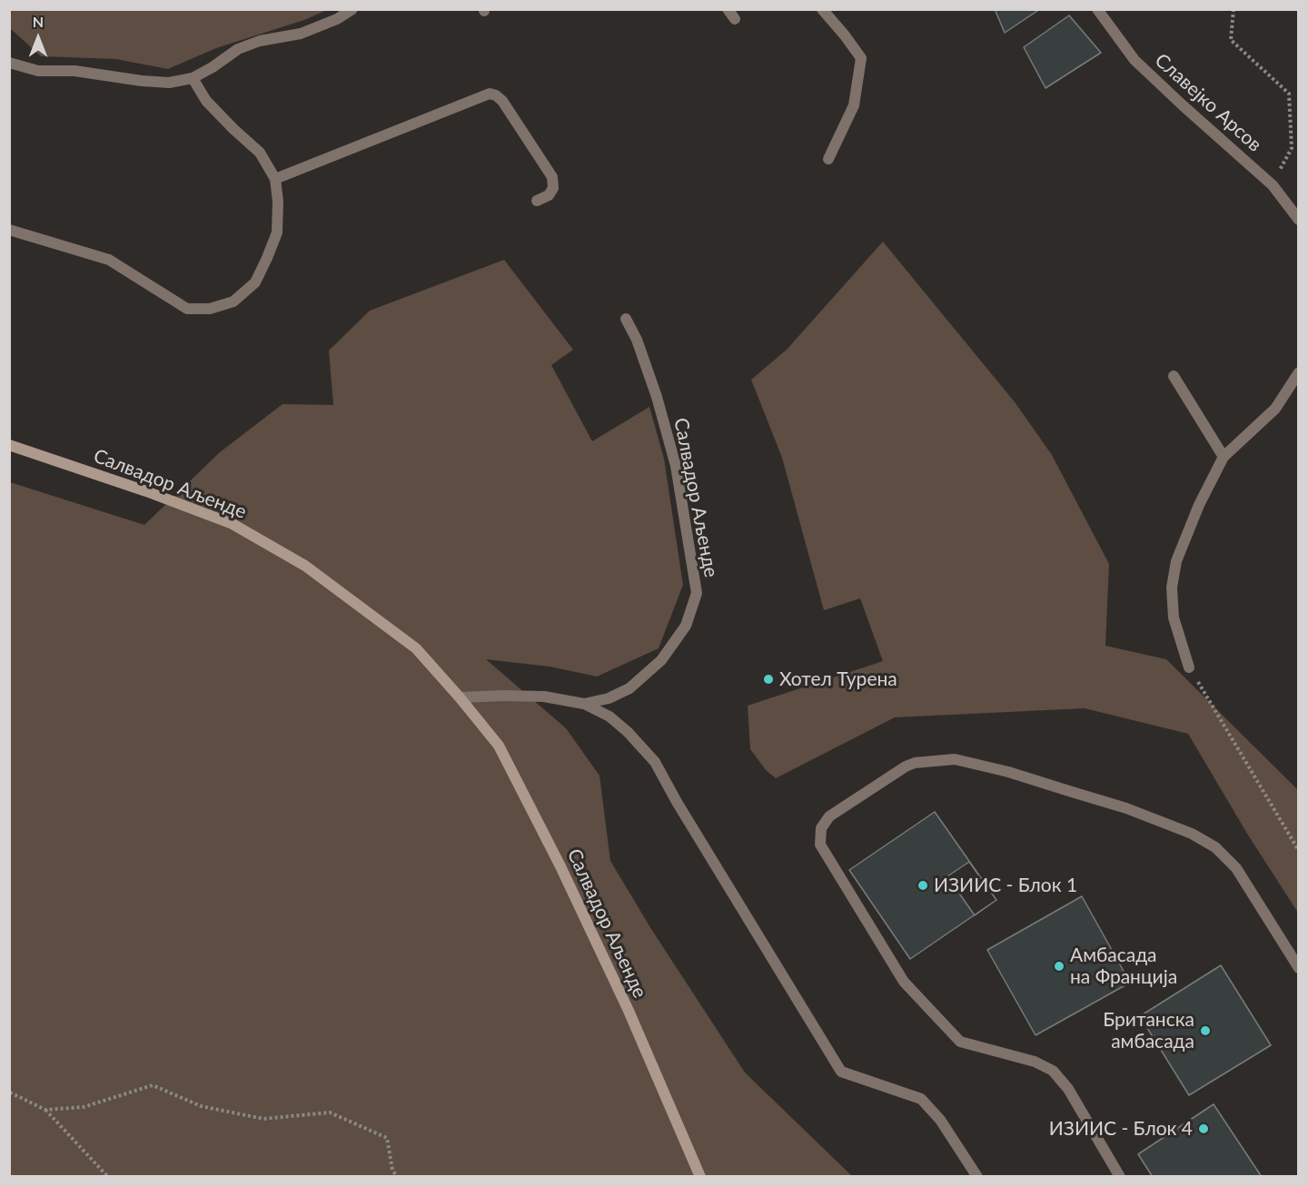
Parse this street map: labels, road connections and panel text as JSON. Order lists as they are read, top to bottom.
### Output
{
  "streets": {
    "street": ["Славејко Арсов", "Салвадор Аљенде"]
  },
  "places": [
    "Хотел Турена",
    "ИЗИИС - Блок 1",
    "Амбасада на Франција",
    "Британска амбасада",
    "ИЗИИС - Блок 4"
  ],
  "north": "top"
}
